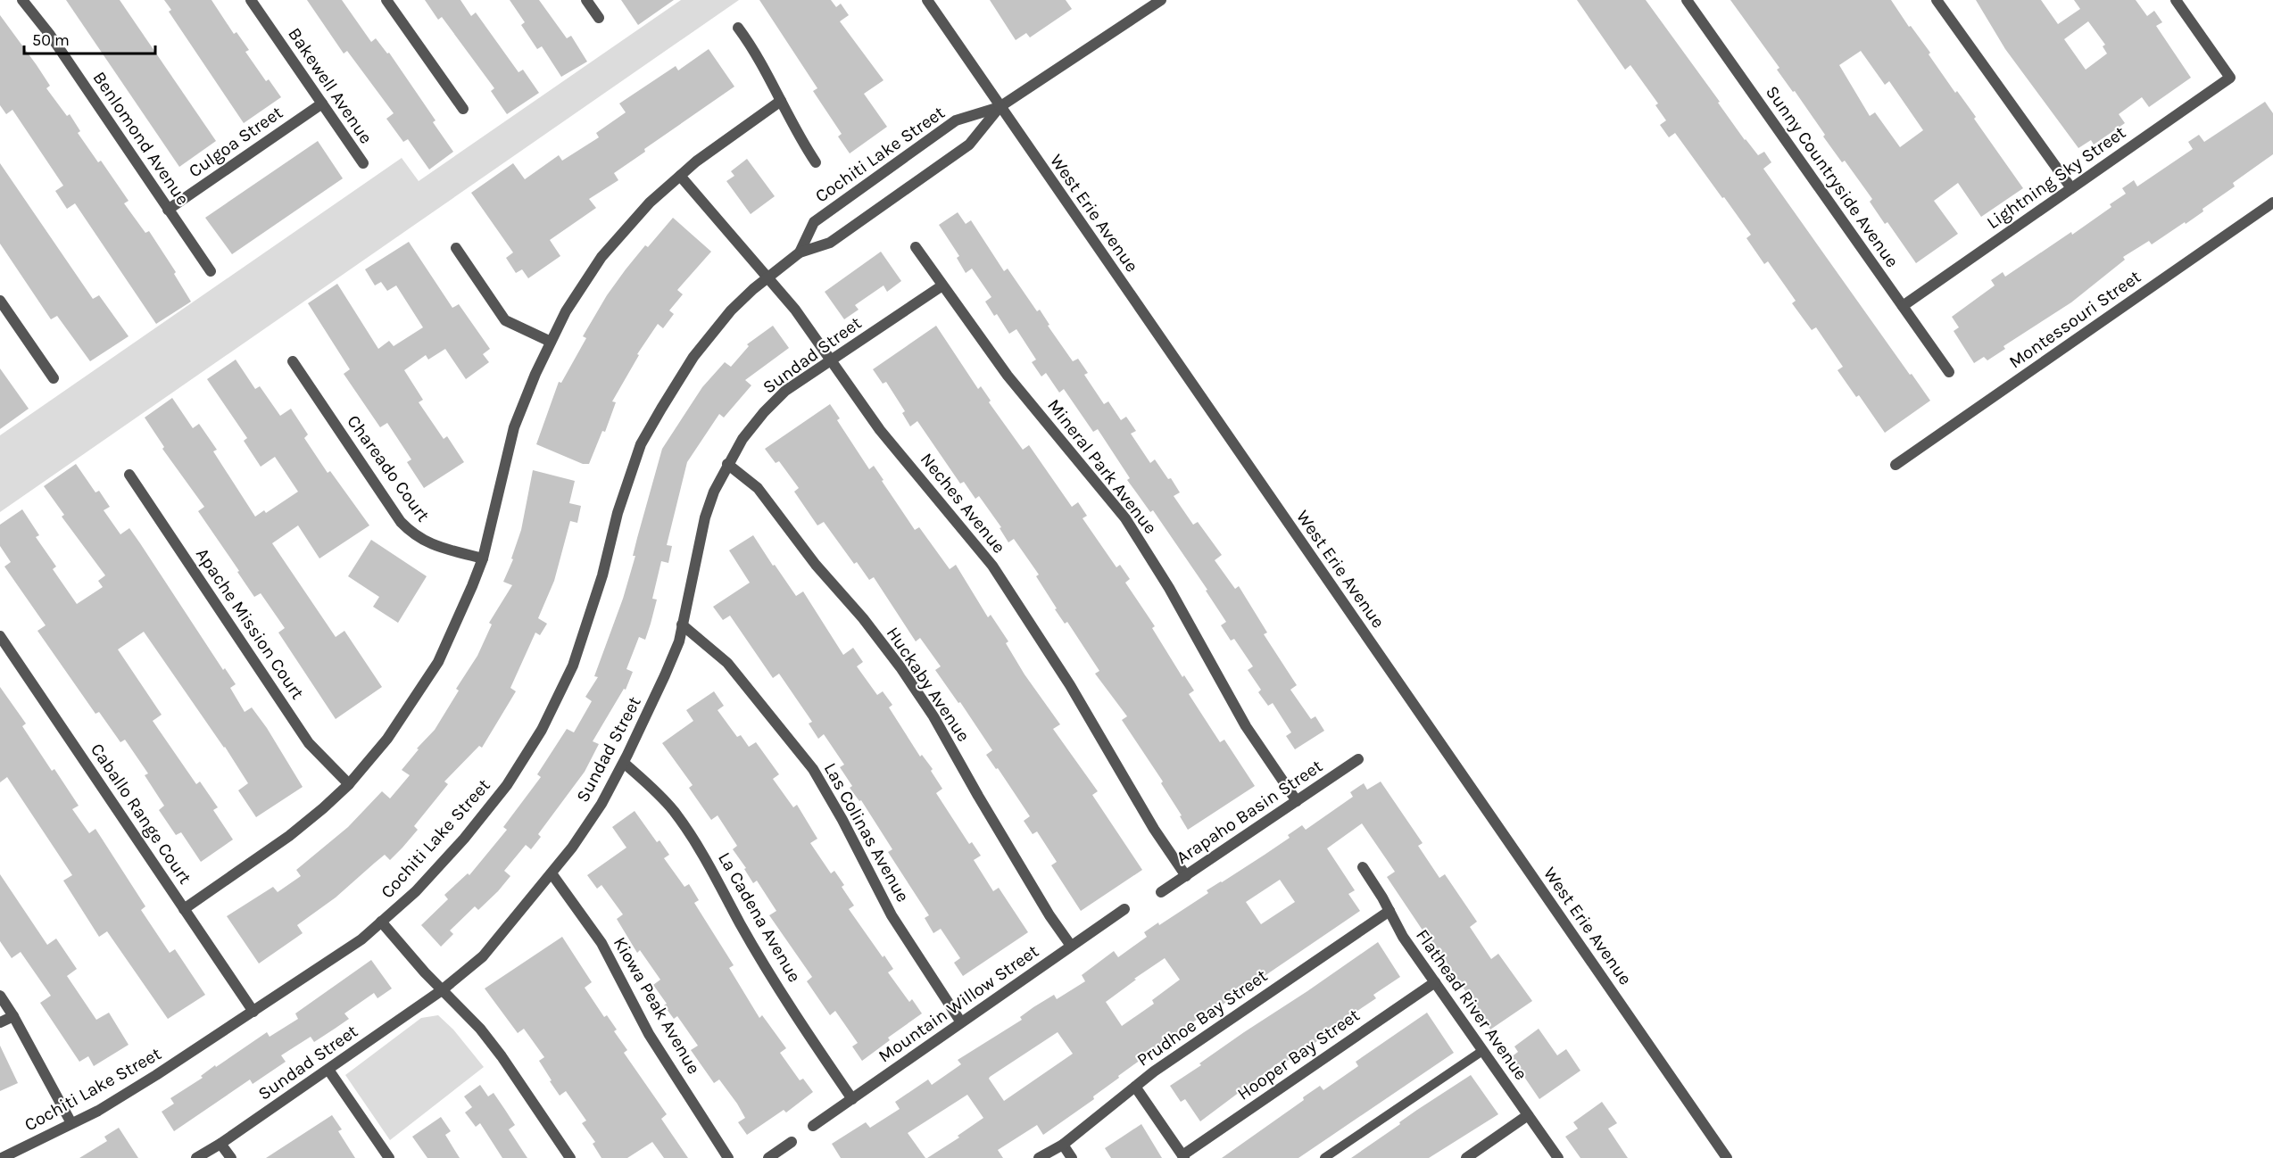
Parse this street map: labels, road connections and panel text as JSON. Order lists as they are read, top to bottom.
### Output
{
  "streets": {
    "street": [
      "Bakewell Avenue",
      "Benlomond Avenue",
      "Culgoa Street",
      "Cochiti Lake Street",
      "Sunny Countryside Avenue",
      "Lightning Sky Street",
      "West Erie Avenue",
      "Montessouri Street",
      "Sundad Street",
      "Mineral Park Avenue",
      "Chareado Court",
      "Neches Avenue",
      "Apache Mission Court",
      "Huckaby Avenue",
      "Arapaho Basin Street",
      "Caballo Range Court",
      "Las Colinas Avenue",
      "La Cadena Avenue",
      "Mountain Willow Street",
      "Flathead River Avenue",
      "Kiowa Peak Avenue",
      "Prudhoe Bay Street",
      "Hooper Bay Street"
    ]
  },
  "crossings": [
    ["Bakewell Avenue", "Culgoa Street"],
    ["Benlomond Avenue", "Culgoa Street"],
    ["Cochiti Lake Street", "West Erie Avenue"],
    ["Cochiti Lake Street", "Neches Avenue"],
    ["Cochiti Lake Street", "Caballo Range Court"],
    ["Sunny Countryside Avenue", "Lightning Sky Street"],
    ["Sundad Street", "Mineral Park Avenue"],
    ["Sundad Street", "Neches Avenue"],
    ["Sundad Street", "Huckaby Avenue"],
    ["Sundad Street", "Las Colinas Avenue"],
    ["Sundad Street", "La Cadena Avenue"],
    ["Sundad Street", "Kiowa Peak Avenue"],
    ["Mineral Park Avenue", "Arapaho Basin Street"],
    ["Neches Avenue", "Arapaho Basin Street"],
    ["Huckaby Avenue", "Mountain Willow Street"],
    ["Las Colinas Avenue", "Mountain Willow Street"],
    ["La Cadena Avenue", "Mountain Willow Street"],
    ["Flathead River Avenue", "Prudhoe Bay Street"],
    ["Flathead River Avenue", "Hooper Bay Street"]
  ],
  "scale_bar": "50 m"
}
